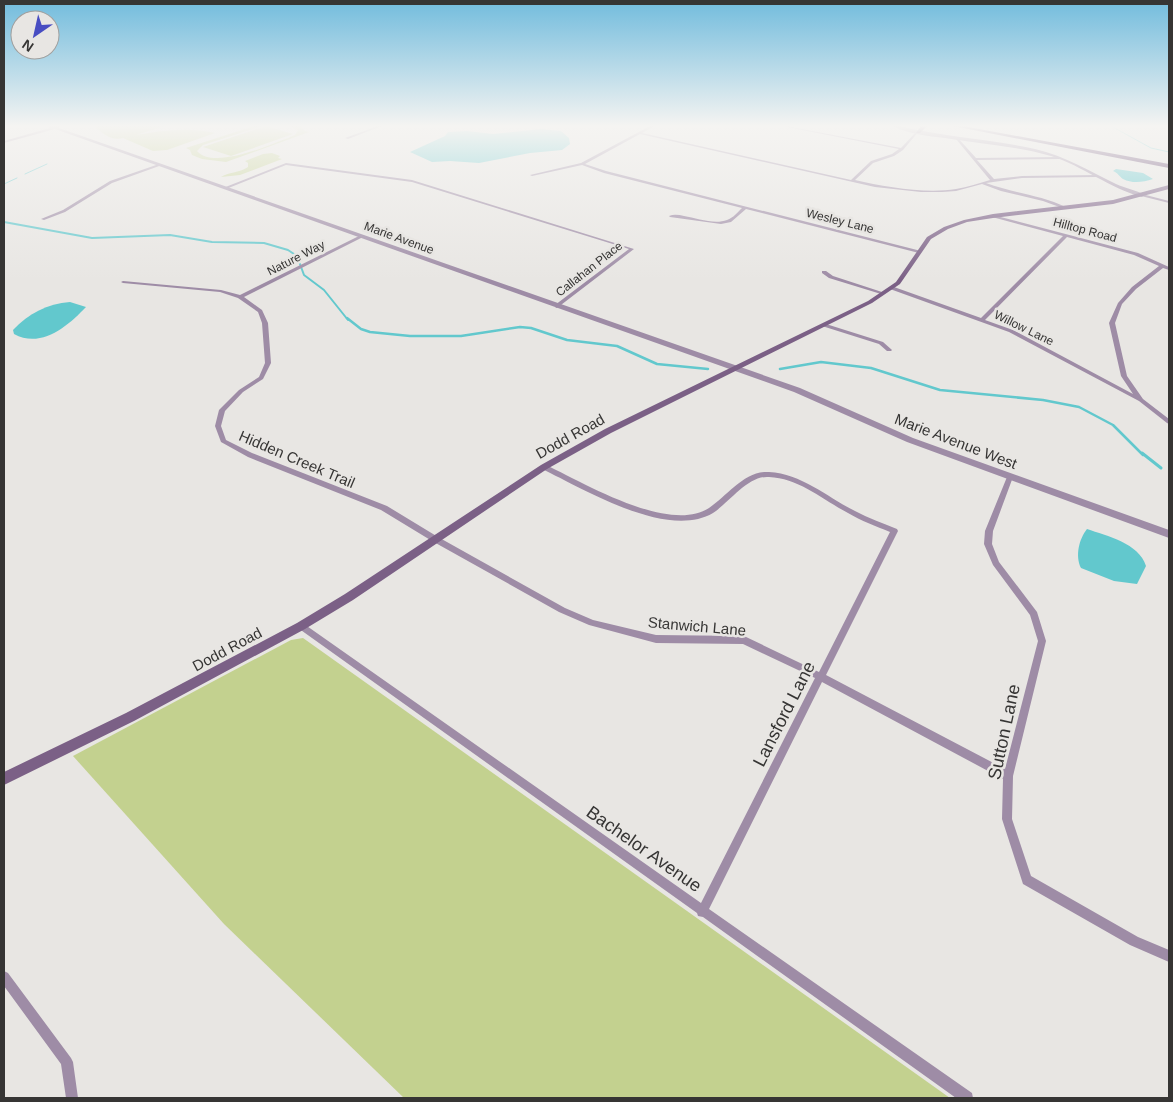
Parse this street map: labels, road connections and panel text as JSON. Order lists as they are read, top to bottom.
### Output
{
  "streets": {
    "main road": ["Dodd Road"],
    "street": [
      "Wesley Lane",
      "Hilltop Road",
      "Marie Avenue",
      "Nature Way",
      "Callahan Place",
      "Willow Lane",
      "Marie Avenue West",
      "Hidden Creek Trail",
      "Stanwich Lane",
      "Lansford Lane",
      "Sutton Lane",
      "Bachelor Avenue"
    ]
  },
  "crossings": [
    ["Wesley Lane", "Dodd Road"],
    ["Hilltop Road", "Dodd Road"],
    ["Marie Avenue", "Nature Way"],
    ["Marie Avenue", "Callahan Place"],
    ["Marie Avenue", "Dodd Road"],
    ["Marie Avenue", "Marie Avenue West"],
    ["Nature Way", "Hidden Creek Trail"],
    ["Willow Lane", "Dodd Road"],
    ["Dodd Road", "Marie Avenue West"],
    ["Dodd Road", "Hidden Creek Trail"],
    ["Dodd Road", "Stanwich Lane"],
    ["Dodd Road", "Lansford Lane"],
    ["Dodd Road", "Bachelor Avenue"],
    ["Marie Avenue West", "Sutton Lane"],
    ["Hidden Creek Trail", "Stanwich Lane"],
    ["Stanwich Lane", "Lansford Lane"],
    ["Stanwich Lane", "Sutton Lane"],
    ["Lansford Lane", "Bachelor Avenue"]
  ],
  "north": "bottom left"
}
